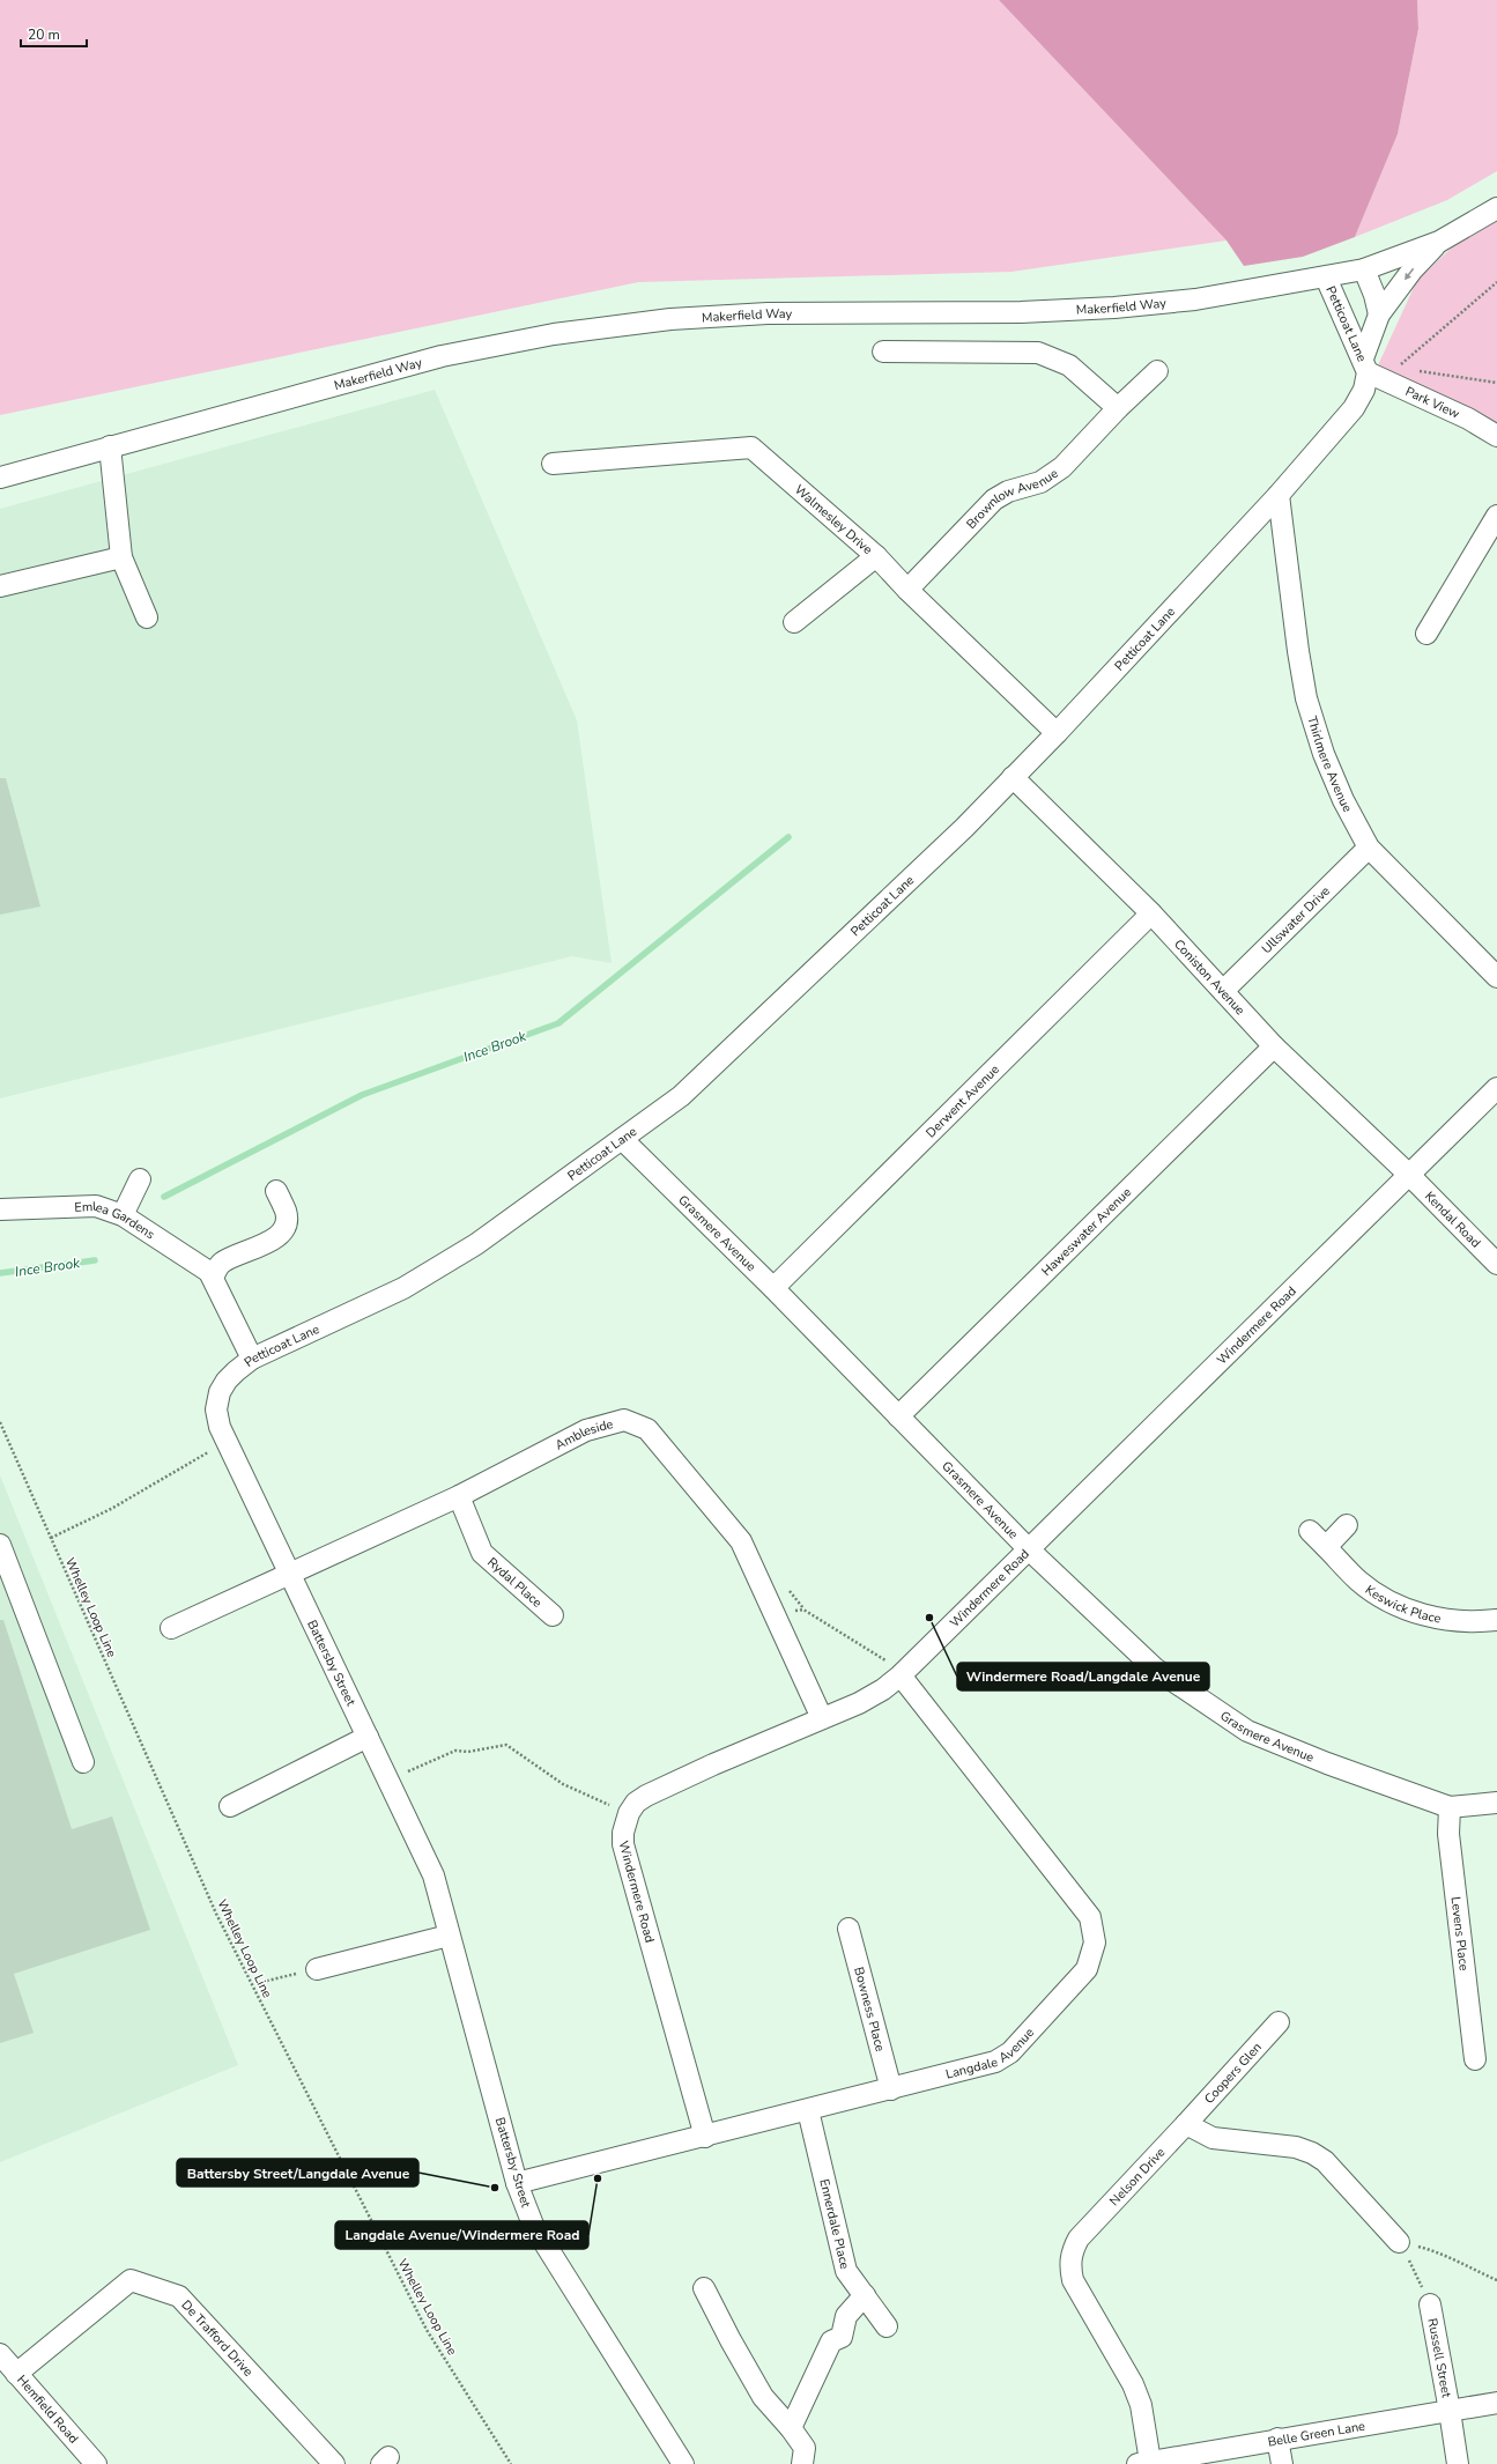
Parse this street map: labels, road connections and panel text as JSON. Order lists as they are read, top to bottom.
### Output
{
  "streets": {
    "street": [
      "Makerfield Way",
      "Petticoat Lane",
      "Park View",
      "Brownlow Avenue",
      "Walmesley Drive",
      "Thirlmere Avenue",
      "Ullswater Drive",
      "Coniston Avenue",
      "Derwent Avenue",
      "Kendal Road",
      "Emlea Gardens",
      "Haweswater Avenue",
      "Grasmere Avenue",
      "Windermere Road",
      "Ambleside",
      "Rydal Place",
      "Keswick Place",
      "Battersby Street",
      "Levens Place",
      "Bowness Place",
      "Langdale Avenue",
      "Coopers Glen",
      "Nelson Drive",
      "Ennerdale Place",
      "De Trafford Drive",
      "Russell Street",
      "Hemfield Road",
      "Belle Green Lane"
    ],
    "path": ["Whelley Loop Line"]
  },
  "crossings": [
    ["Makerfield Way", "Petticoat Lane"],
    ["Petticoat Lane", "Park View"],
    ["Petticoat Lane", "Walmesley Drive"],
    ["Petticoat Lane", "Thirlmere Avenue"],
    ["Petticoat Lane", "Coniston Avenue"],
    ["Petticoat Lane", "Emlea Gardens"],
    ["Petticoat Lane", "Grasmere Avenue"],
    ["Petticoat Lane", "Battersby Street"],
    ["Brownlow Avenue", "Walmesley Drive"],
    ["Thirlmere Avenue", "Ullswater Drive"],
    ["Ullswater Drive", "Coniston Avenue"],
    ["Coniston Avenue", "Derwent Avenue"],
    ["Coniston Avenue", "Kendal Road"],
    ["Coniston Avenue", "Haweswater Avenue"],
    ["Coniston Avenue", "Windermere Road"],
    ["Derwent Avenue", "Grasmere Avenue"],
    ["Kendal Road", "Windermere Road"],
    ["Haweswater Avenue", "Grasmere Avenue"],
    ["Grasmere Avenue", "Windermere Road"],
    ["Grasmere Avenue", "Levens Place"],
    ["Windermere Road", "Ambleside"],
    ["Windermere Road", "Langdale Avenue"],
    ["Ambleside", "Rydal Place"],
    ["Ambleside", "Battersby Street"],
    ["Battersby Street", "Langdale Avenue"],
    ["Bowness Place", "Langdale Avenue"],
    ["Langdale Avenue", "Ennerdale Place"],
    ["Coopers Glen", "Nelson Drive"],
    ["Nelson Drive", "Belle Green Lane"],
    ["De Trafford Drive", "Hemfield Road"],
    ["Russell Street", "Belle Green Lane"]
  ],
  "water": ["Ince Brook"],
  "places": ["Windermere Road/Langdale Avenue", "Langdale Avenue/Windermere Road", "Battersby Street/Langdale Avenue"],
  "scale_bar": "20 m"
}
